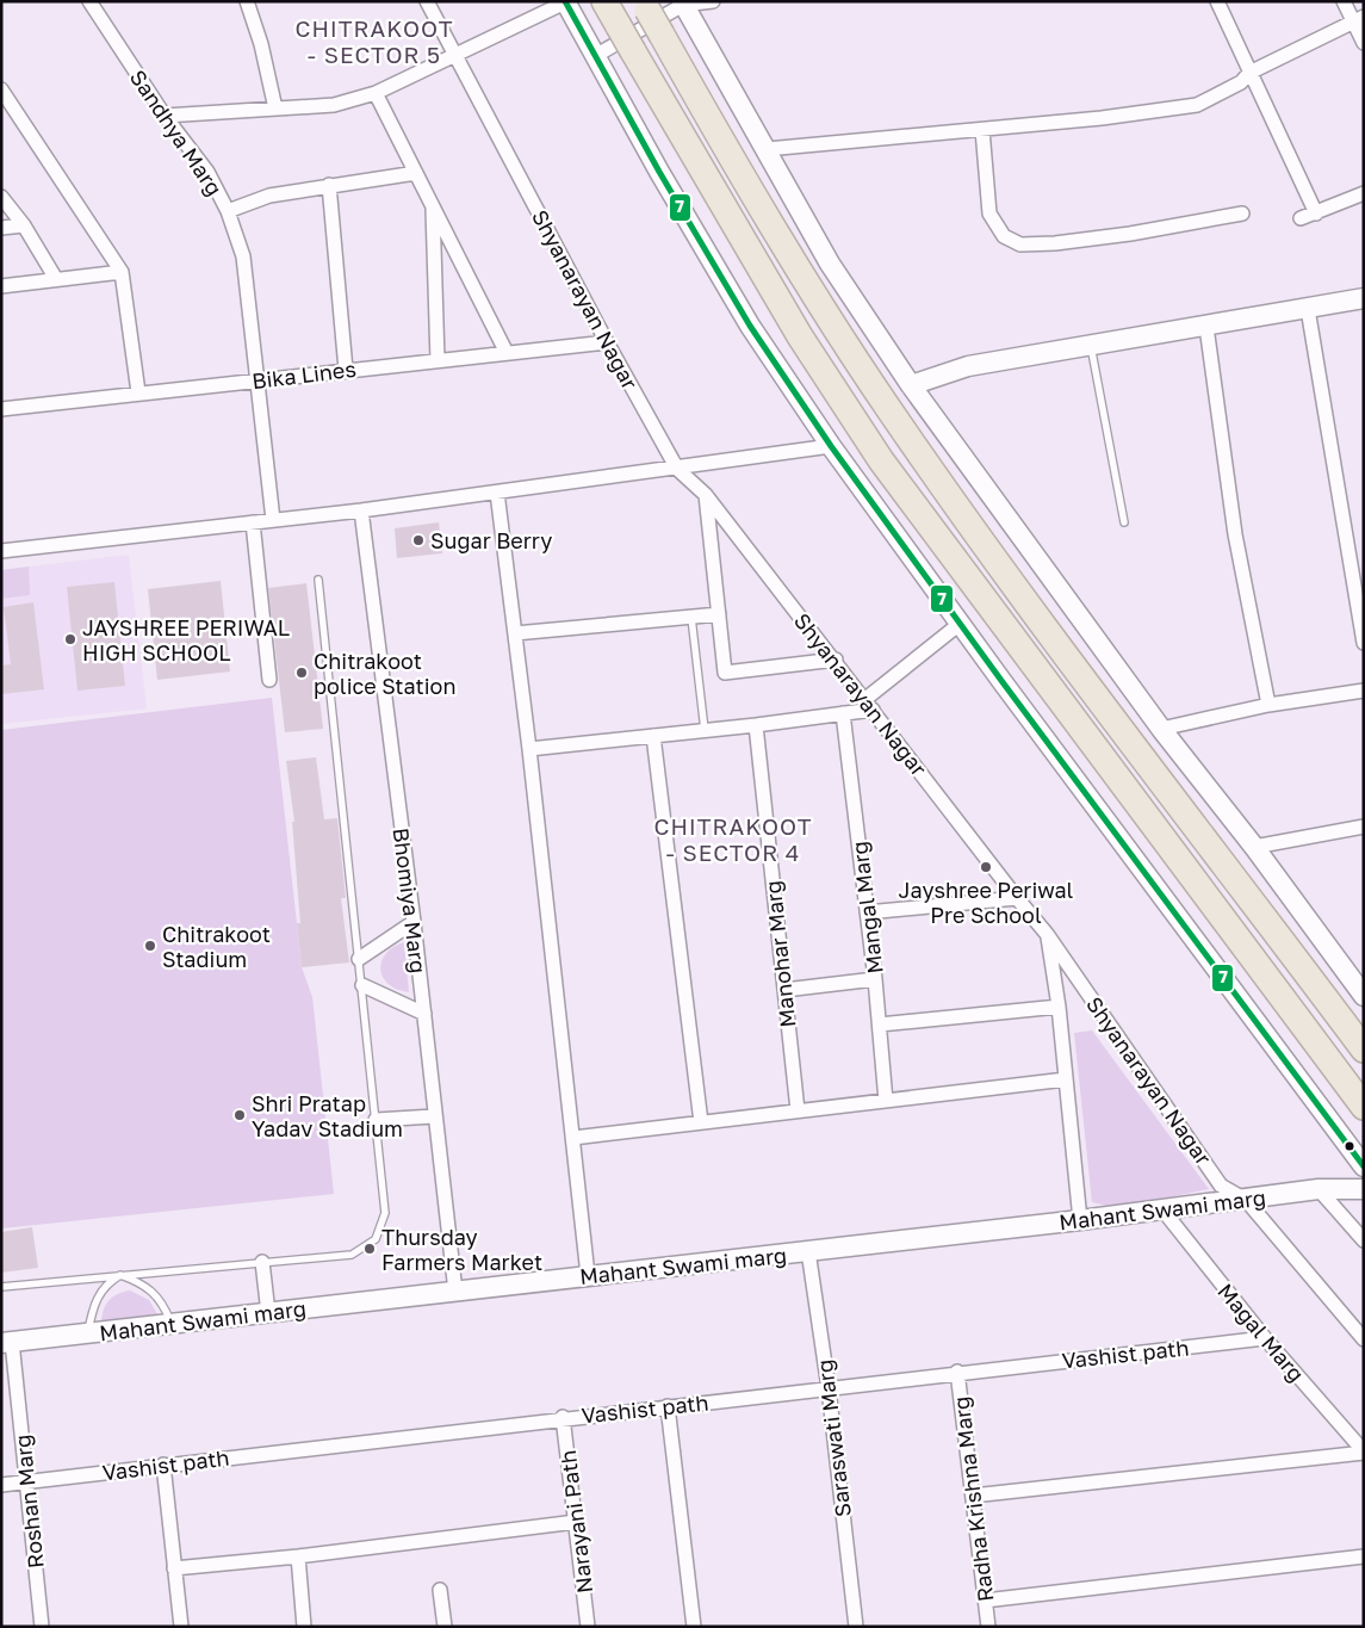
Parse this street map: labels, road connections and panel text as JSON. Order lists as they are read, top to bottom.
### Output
{
  "streets": {
    "street": [
      "Sandhya Marg",
      "Shyanarayan Nagar",
      "Bika Lines",
      "Bhomiya Marg",
      "Mangal Marg",
      "Manohar Marg",
      "Mahant Swami marg",
      "Magal Marg",
      "Vashist path",
      "Saraswati Marg",
      "Radha Krishna Marg",
      "Roshan Marg",
      "Narayani Path"
    ]
  },
  "crossings": [
    ["Sandhya Marg", "Bika Lines"],
    ["Shyanarayan Nagar", "Bika Lines"],
    ["Shyanarayan Nagar", "Mahant Swami marg"],
    ["Bhomiya Marg", "Mahant Swami marg"],
    ["Mahant Swami marg", "Magal Marg"],
    ["Mahant Swami marg", "Saraswati Marg"],
    ["Mahant Swami marg", "Roshan Marg"],
    ["Magal Marg", "Vashist path"],
    ["Vashist path", "Saraswati Marg"],
    ["Vashist path", "Radha Krishna Marg"],
    ["Vashist path", "Roshan Marg"],
    ["Vashist path", "Narayani Path"]
  ],
  "districts": ["CHITRAKOOT - SECTOR 5", "CHITRAKOOT - SECTOR 4"],
  "places": [
    "Sugar Berry",
    "JAYSHREE PERIWAL HIGH SCHOOL",
    "Chitrakoot police Station",
    "Jayshree Periwal Pre School",
    "Chitrakoot Stadium",
    "Shri Pratap Yadav Stadium",
    "Thursday Farmers Market"
  ],
  "lines": ["transit line 7"]
}
